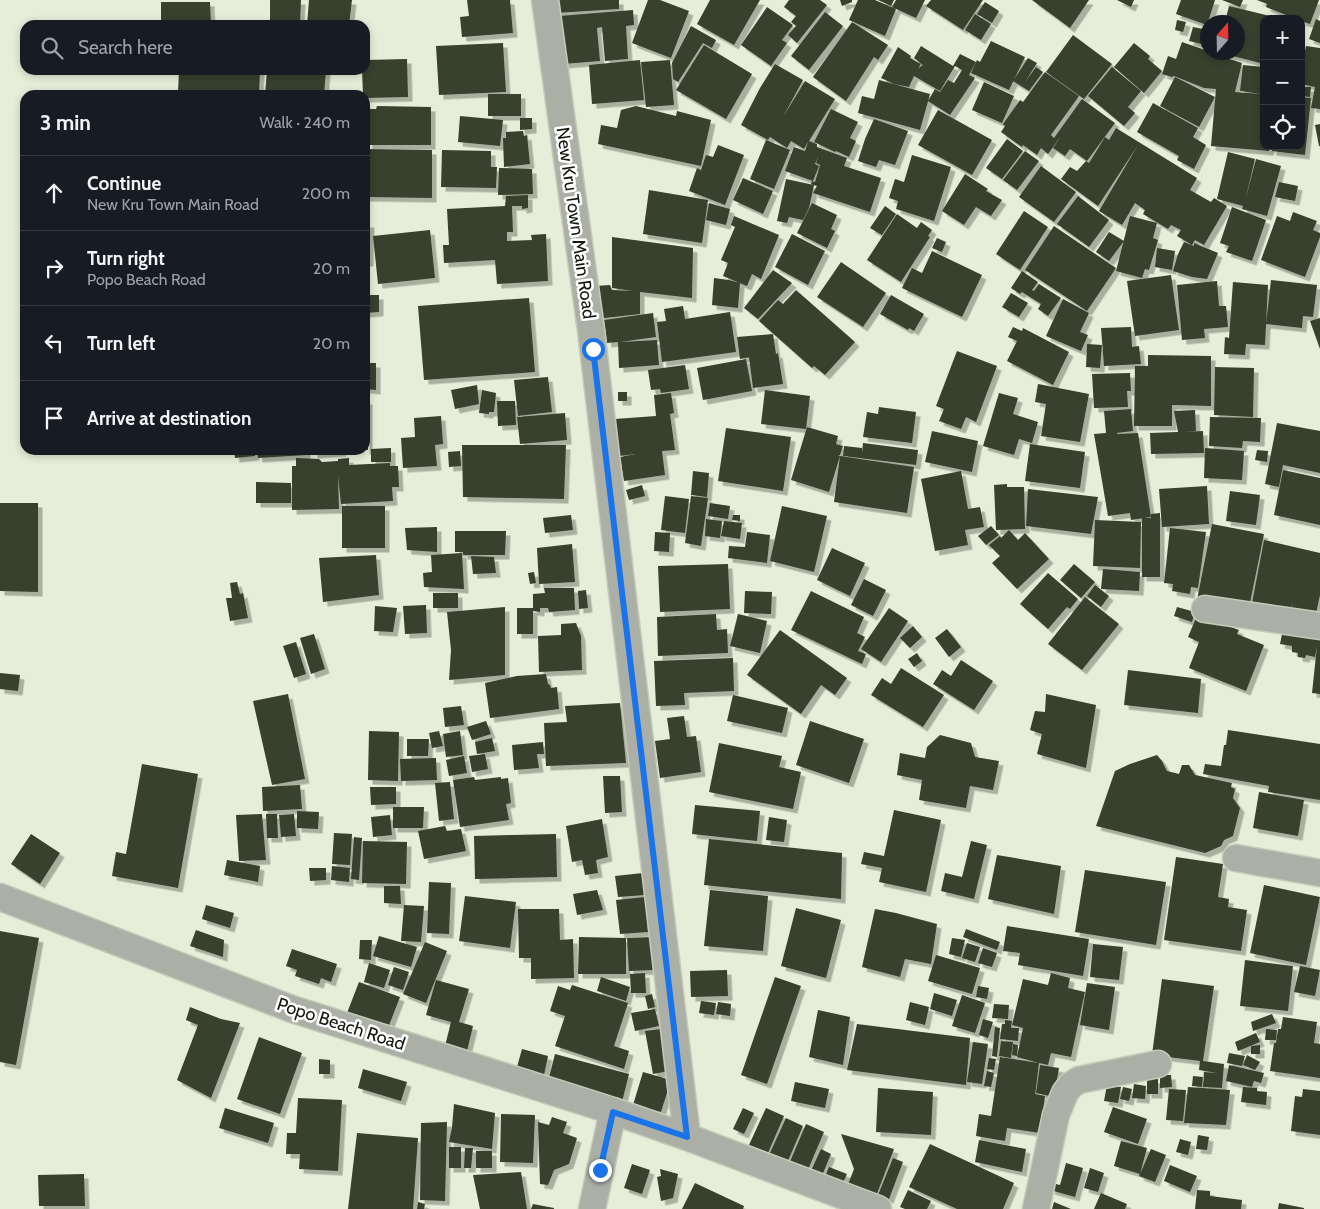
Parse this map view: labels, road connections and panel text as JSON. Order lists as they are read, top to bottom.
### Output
{
  "streets": {
    "street": ["New Kru Town Main Road", "Popo Beach Road"]
  },
  "crossings": [
    ["New Kru Town Main Road", "Popo Beach Road"]
  ],
  "north": "top",
  "page": {
    "map_buttons": ["+", "−"],
    "search": "Search here",
    "heading": ["3 min", "Walk · 240 m"],
    "list": [
      ["Continue", "New Kru Town Main Road", "200 m"],
      ["Turn right", "Popo Beach Road", "20 m"],
      ["Turn left", "20 m"],
      "Arrive at destination"
    ]
  }
}
